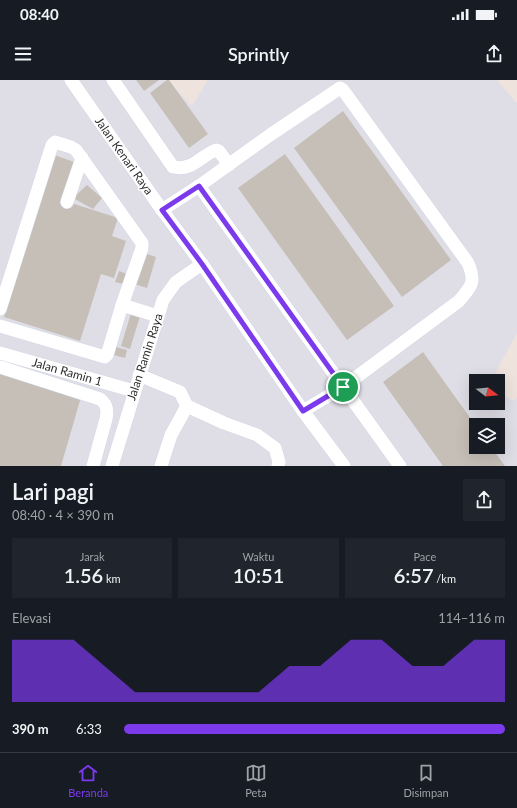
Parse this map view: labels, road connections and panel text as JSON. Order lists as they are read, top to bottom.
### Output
{
  "streets": {
    "street": ["Jalan Kenari Raya", "Jalan Ramin Raya", "Jalan Ramin 1"]
  },
  "crossings": [
    ["Jalan Kenari Raya", "Jalan Ramin Raya"],
    ["Jalan Ramin Raya", "Jalan Ramin 1"]
  ],
  "north": "right",
  "page": {
    "status": "08:40",
    "header": "Sprintly",
    "heading": ["Lari pagi", "08:40 · 4 × 390 m"],
    "stats": [
      ["Jarak", "1.56 km"],
      ["Waktu", "10:51"],
      ["Pace", "6:57 /km"]
    ],
    "chart": ["Elevasi", "114–116 m"],
    "list": [
      {
        "name": "390 m",
        "note": "6:33"
      }
    ],
    "tabs": ["Beranda", "Peta", "Disimpan"]
  }
}
